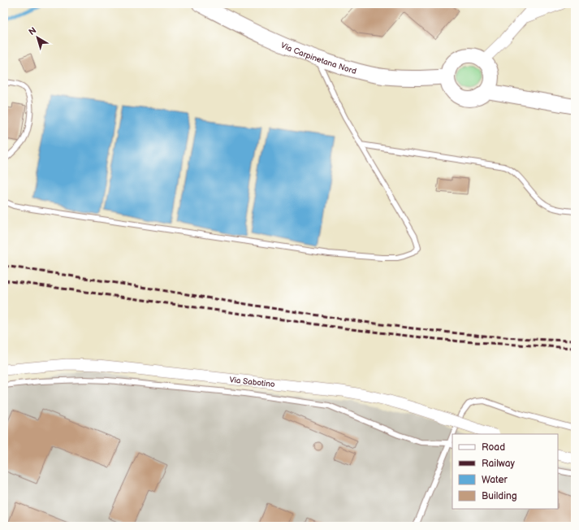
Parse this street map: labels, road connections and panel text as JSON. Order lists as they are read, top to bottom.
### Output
{
  "streets": {
    "main road": ["Via Carpinetana Nord"],
    "street": ["Via Sabotino"]
  },
  "legend": [
    "Road",
    "Railway",
    "Water",
    "Building"
  ],
  "north": "top left"
}
